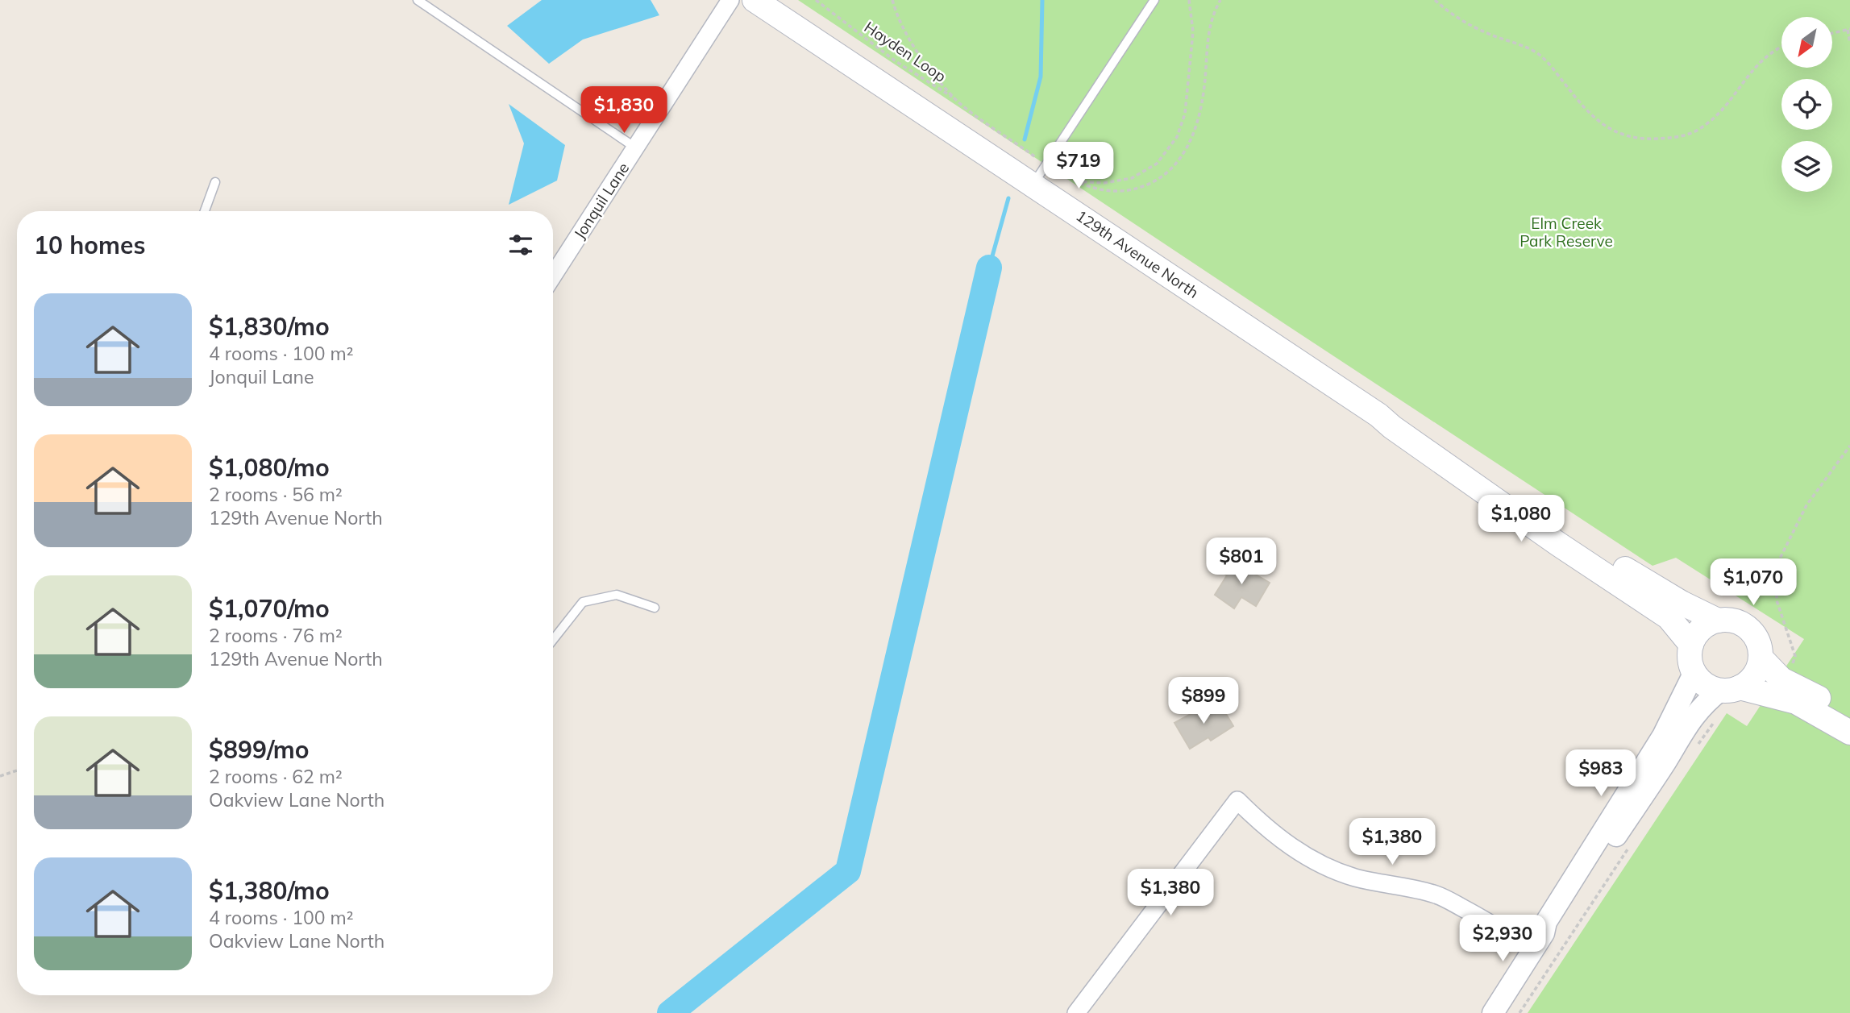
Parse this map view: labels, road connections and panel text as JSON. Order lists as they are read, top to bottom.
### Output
{
  "streets": {
    "main road": ["129th Avenue North"],
    "street": ["Jonquil Lane"],
    "path": ["Hayden Loop"]
  },
  "parks": ["Elm Creek Park Reserve"],
  "north": "bottom left",
  "page": {
    "price": [
      "$1,830",
      "$719",
      "$1,080",
      "$801",
      "$1,070",
      "$899",
      "$983",
      "$1,380",
      "$1,380",
      "$2,930"
    ],
    "heading": "10 homes",
    "list": [
      {
        "name": "$1,830/mo",
        "note": "4 rooms · 100 m² · Jonquil Lane"
      },
      {
        "name": "$1,080/mo",
        "note": "2 rooms · 56 m² · 129th Avenue North"
      },
      {
        "name": "$1,070/mo",
        "note": "2 rooms · 76 m² · 129th Avenue North"
      },
      {
        "name": "$899/mo",
        "note": "2 rooms · 62 m² · Oakview Lane North"
      },
      {
        "name": "$1,380/mo",
        "note": "4 rooms · 100 m² · Oakview Lane North"
      }
    ]
  }
}
